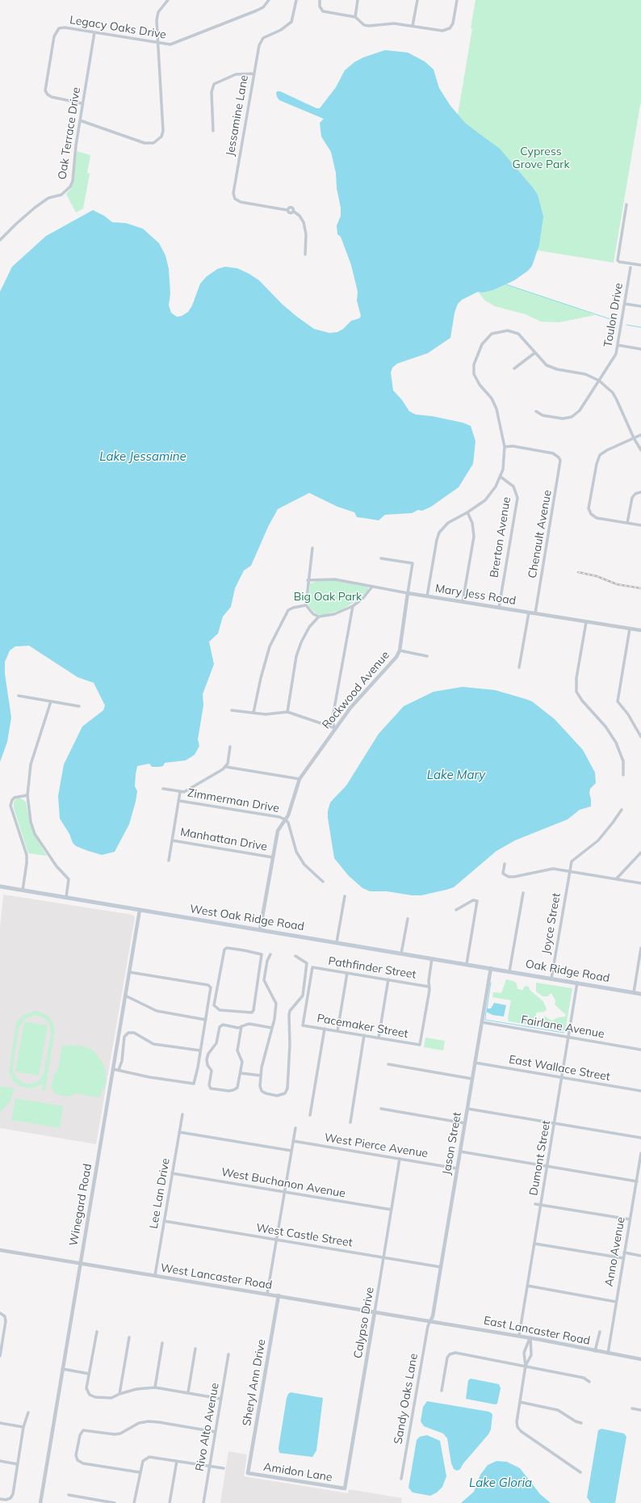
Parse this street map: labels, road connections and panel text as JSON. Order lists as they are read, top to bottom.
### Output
{
  "streets": {
    "main road": ["West Oak Ridge Road", "Oak Ridge Road"],
    "street": [
      "Legacy Oaks Drive",
      "Jessamine Lane",
      "Oak Terrace Drive",
      "Toulon Drive",
      "Chenault Avenue",
      "Brerton Avenue",
      "Mary Jess Road",
      "Rockwood Avenue",
      "Zimmerman Drive",
      "Manhattan Drive",
      "Joyce Street",
      "Pathfinder Street",
      "Pacemaker Street",
      "Fairlane Avenue",
      "East Wallace Street",
      "Jason Street",
      "West Pierce Avenue",
      "Dumont Street",
      "West Buchanon Avenue",
      "Lee Lan Drive",
      "Winegard Road",
      "West Castle Street",
      "Anno Avenue",
      "West Lancaster Road",
      "Calypso Drive",
      "East Lancaster Road",
      "Sheryl Ann Drive",
      "Sandy Oaks Lane",
      "Rivo Alto Avenue",
      "Amidon Lane"
    ]
  },
  "crossings": [
    ["Legacy Oaks Drive", "Oak Terrace Drive"],
    ["Chenault Avenue", "Mary Jess Road"],
    ["Brerton Avenue", "Mary Jess Road"],
    ["Mary Jess Road", "Rockwood Avenue"],
    ["Rockwood Avenue", "Zimmerman Drive"],
    ["Rockwood Avenue", "Manhattan Drive"],
    ["Rockwood Avenue", "West Oak Ridge Road"],
    ["West Oak Ridge Road", "Oak Ridge Road"],
    ["West Oak Ridge Road", "Jason Street"],
    ["West Oak Ridge Road", "Winegard Road"],
    ["Joyce Street", "Oak Ridge Road"],
    ["Pathfinder Street", "Pacemaker Street"],
    ["Oak Ridge Road", "Jason Street"],
    ["Oak Ridge Road", "Dumont Street"],
    ["Fairlane Avenue", "Jason Street"],
    ["Fairlane Avenue", "Dumont Street"],
    ["East Wallace Street", "Jason Street"],
    ["East Wallace Street", "Dumont Street"],
    ["Jason Street", "West Pierce Avenue"],
    ["Jason Street", "West Castle Street"],
    ["Jason Street", "West Lancaster Road"],
    ["Jason Street", "East Lancaster Road"],
    ["Jason Street", "Sandy Oaks Lane"],
    ["West Pierce Avenue", "Calypso Drive"],
    ["Dumont Street", "East Lancaster Road"],
    ["West Buchanon Avenue", "Lee Lan Drive"],
    ["West Buchanon Avenue", "Calypso Drive"],
    ["Lee Lan Drive", "West Castle Street"],
    ["Lee Lan Drive", "West Lancaster Road"],
    ["Winegard Road", "West Lancaster Road"],
    ["West Castle Street", "Calypso Drive"],
    ["Anno Avenue", "East Lancaster Road"],
    ["West Lancaster Road", "Calypso Drive"],
    ["West Lancaster Road", "East Lancaster Road"],
    ["West Lancaster Road", "Sheryl Ann Drive"],
    ["West Lancaster Road", "Sandy Oaks Lane"],
    ["Calypso Drive", "Amidon Lane"],
    ["East Lancaster Road", "Sandy Oaks Lane"],
    ["Sheryl Ann Drive", "Amidon Lane"]
  ],
  "water": ["Lake Jessamine", "Lake Mary", "Lake Gloria"],
  "parks": ["Cypress Grove Park", "Big Oak Park"]
}
